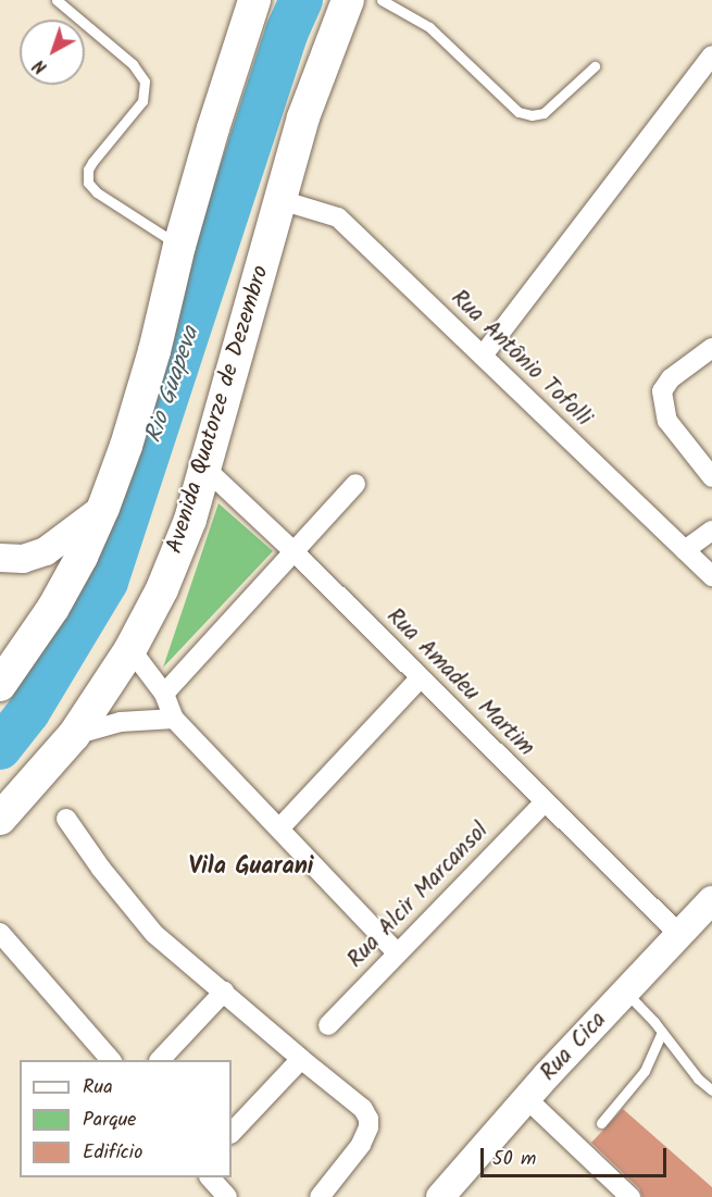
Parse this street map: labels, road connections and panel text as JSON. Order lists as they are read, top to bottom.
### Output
{
  "streets": {
    "main road": ["Avenida Quatorze de Dezembro"],
    "street": [
      "Rua Antônio Tofolli",
      "Rua Amadeu Martim",
      "Rua Alcir Marcansol",
      "Rua Cica"
    ]
  },
  "crossings": [
    ["Rua Antônio Tofolli", "Avenida Quatorze de Dezembro"],
    ["Avenida Quatorze de Dezembro", "Rua Amadeu Martim"],
    ["Rua Amadeu Martim", "Rua Alcir Marcansol"],
    ["Rua Amadeu Martim", "Rua Cica"]
  ],
  "districts": ["Vila Guarani"],
  "water": ["Rio Guapeva"],
  "legend": ["Rua", "Parque", "Edifício"],
  "scale_bar": "50 m",
  "north": "bottom left"
}
